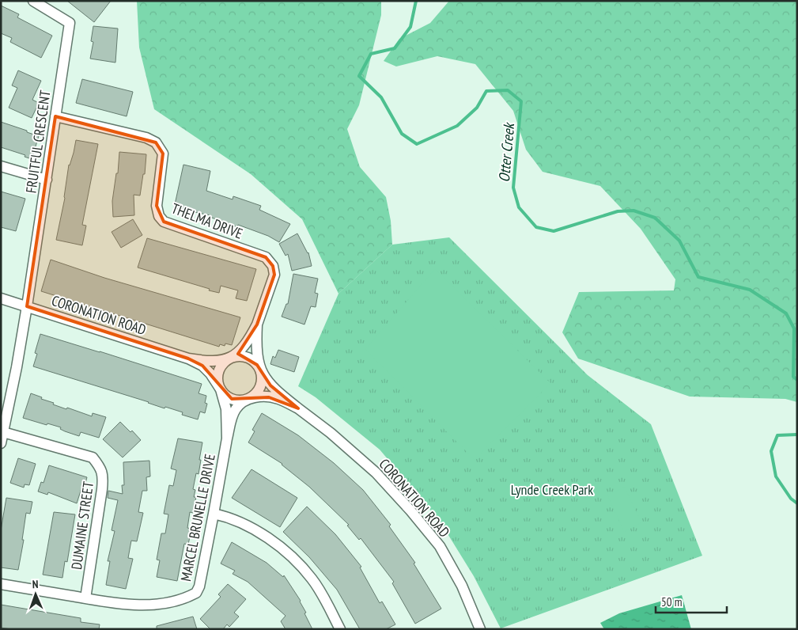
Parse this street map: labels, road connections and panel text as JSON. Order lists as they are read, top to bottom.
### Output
{
  "streets": {
    "street": [
      "FRUITFUL CRESCENT",
      "THELMA DRIVE",
      "CORONATION ROAD",
      "MARCEL BRUNELLE DRIVE",
      "DUMAINE STREET"
    ]
  },
  "crossings": [
    ["FRUITFUL CRESCENT", "THELMA DRIVE"],
    ["FRUITFUL CRESCENT", "CORONATION ROAD"],
    ["FRUITFUL CRESCENT", "DUMAINE STREET"],
    ["THELMA DRIVE", "CORONATION ROAD"],
    ["THELMA DRIVE", "MARCEL BRUNELLE DRIVE"],
    ["CORONATION ROAD", "MARCEL BRUNELLE DRIVE"],
    ["MARCEL BRUNELLE DRIVE", "DUMAINE STREET"]
  ],
  "water": ["Otter Creek"],
  "parks": ["Lynde Creek Park"],
  "scale_bar": "50 m",
  "north": "top"
}
